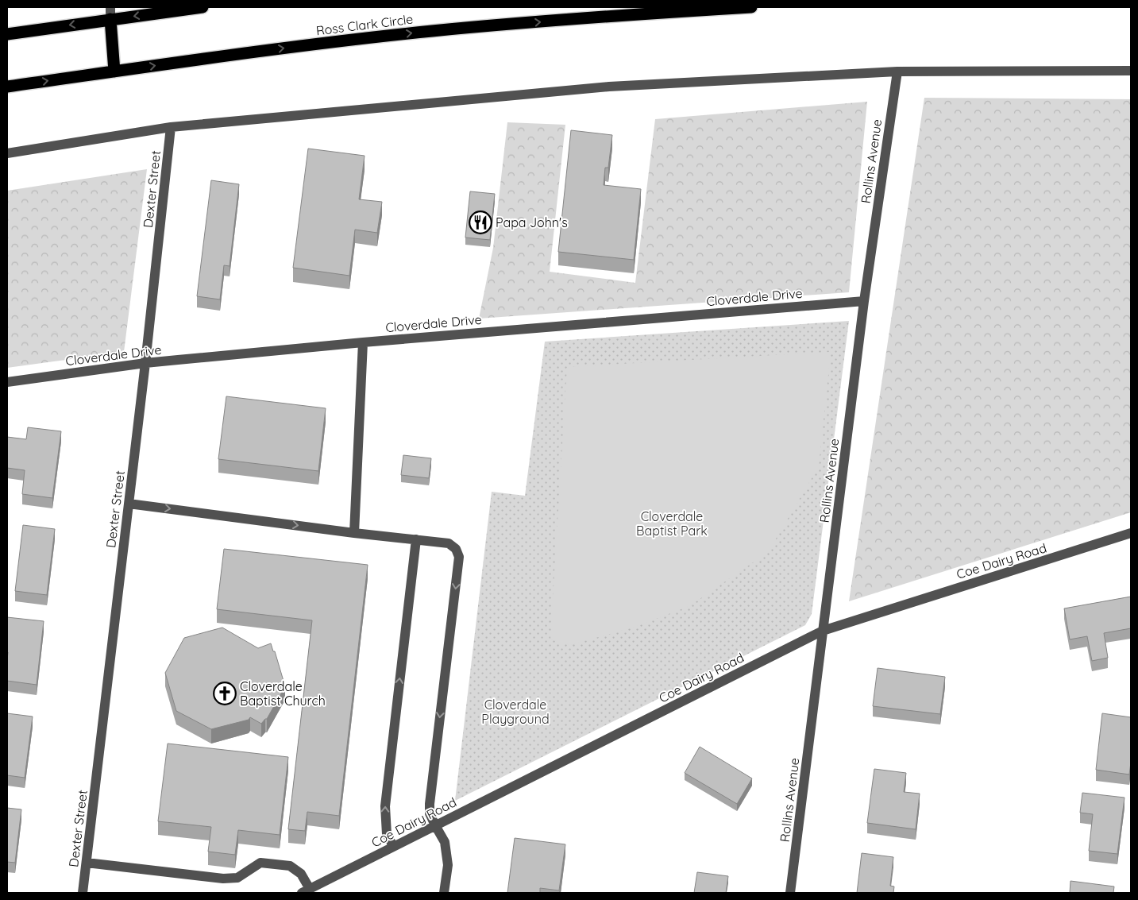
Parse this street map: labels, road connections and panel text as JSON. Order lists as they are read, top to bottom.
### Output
{
  "streets": {
    "highway": ["Ross Clark Circle"],
    "street": [
      "Rollins Avenue",
      "Dexter Street",
      "Cloverdale Drive",
      "Coe Dairy Road"
    ]
  },
  "crossings": [
    ["Rollins Avenue", "Cloverdale Drive"],
    ["Rollins Avenue", "Coe Dairy Road"],
    ["Dexter Street", "Cloverdale Drive"]
  ],
  "one_way": ["Ross Clark Circle"],
  "parks": ["Cloverdale Baptist Park", "Cloverdale Playground"],
  "places": {
    "restaurant": ["Papa John's"],
    "church": ["Cloverdale Baptist Church"]
  }
}
